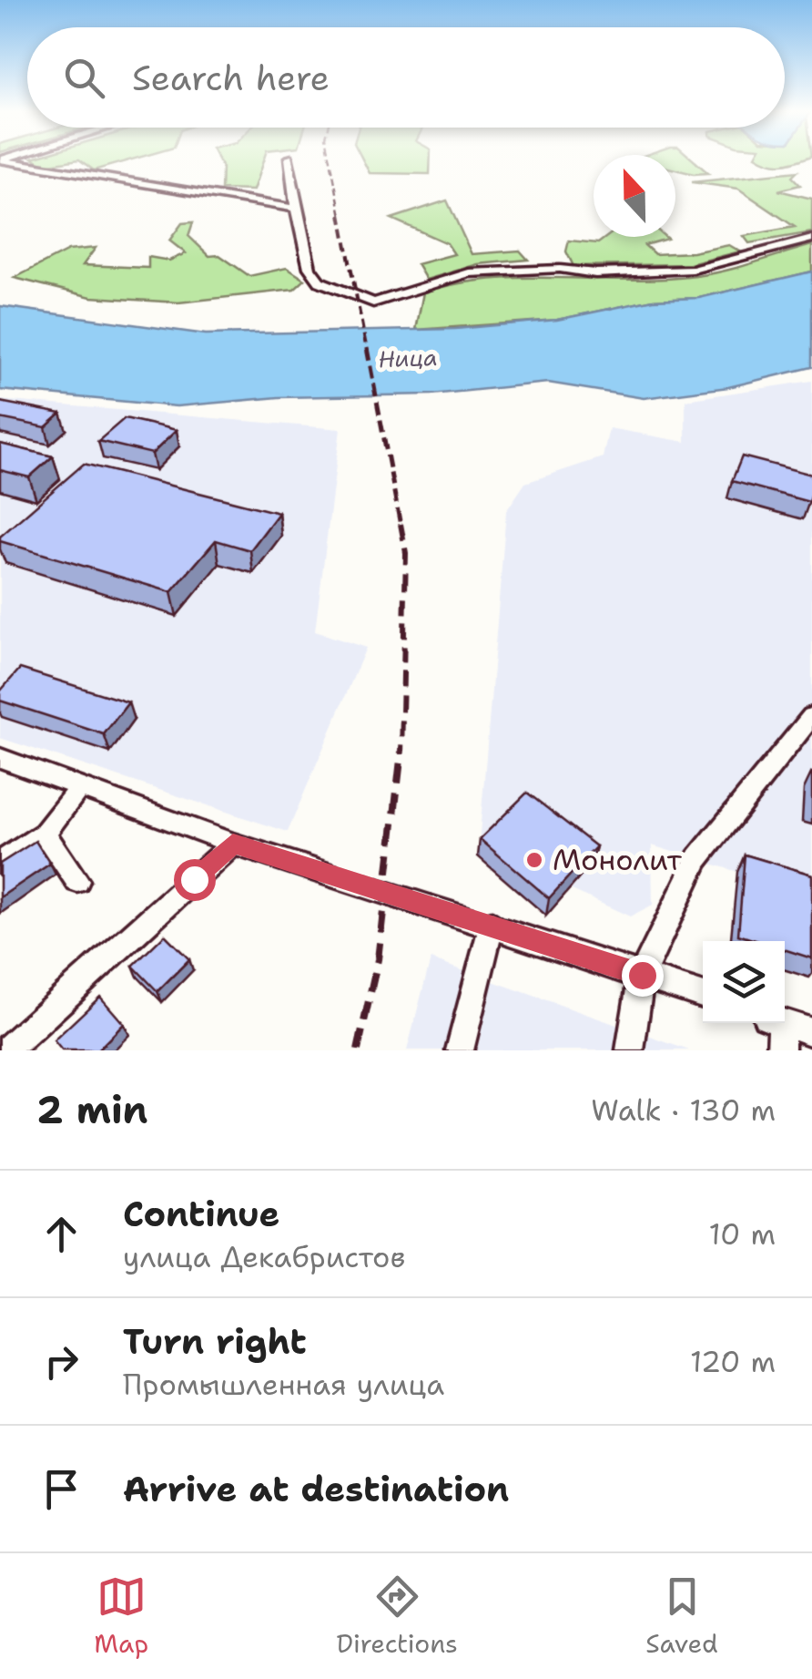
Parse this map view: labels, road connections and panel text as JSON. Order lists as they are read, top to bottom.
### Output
{
  "water": ["Ница"],
  "places": ["Монолит"],
  "north": "top",
  "page": {
    "search": "Search here",
    "heading": ["2 min", "Walk · 130 m"],
    "list": [
      ["Continue", "улица Декабристов", "10 m"],
      ["Turn right", "Промышленная улица", "120 m"],
      "Arrive at destination"
    ],
    "nav": ["Map", "Directions", "Saved"]
  }
}
